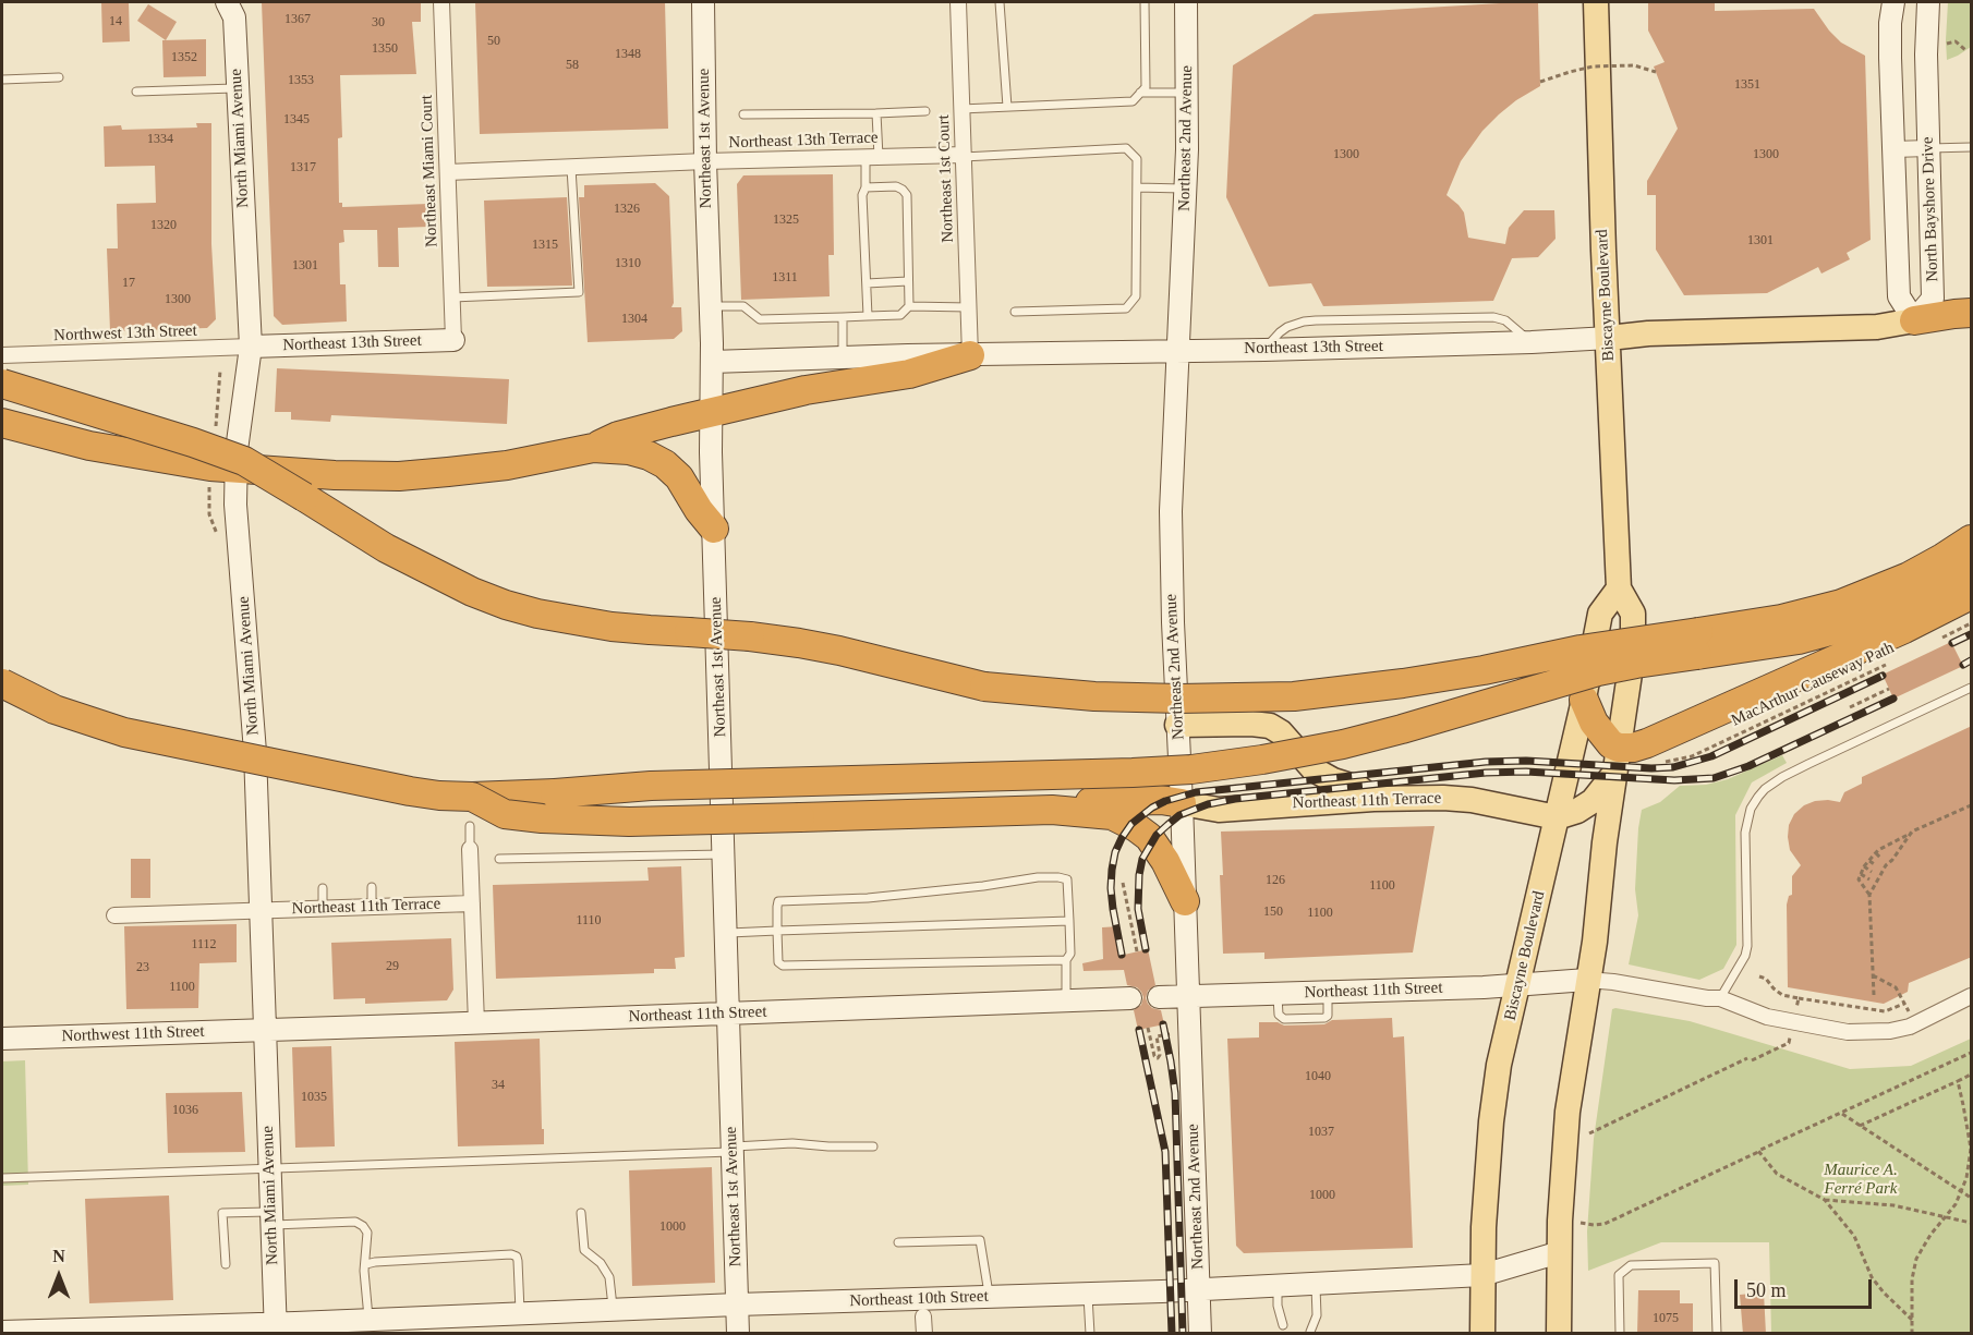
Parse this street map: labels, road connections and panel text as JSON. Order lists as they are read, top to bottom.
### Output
{
  "streets": {
    "main road": ["Biscayne Boulevard", "Northeast 13th Street", "Northeast 11th Terrace"],
    "street": [
      "North Miami Avenue",
      "Northeast 1st Avenue",
      "Northeast 2nd Avenue",
      "Northeast 13th Terrace",
      "Northeast Miami Court",
      "Northeast 1st Court",
      "North Bayshore Drive",
      "Northwest 13th Street",
      "Northeast 11th Street",
      "Northwest 11th Street",
      "Northeast 10th Street"
    ],
    "path": ["MacArthur Causeway Path"]
  },
  "crossings": [
    ["North Miami Avenue", "Northwest 13th Street"],
    ["North Miami Avenue", "Northeast 13th Street"],
    ["North Miami Avenue", "Northeast 11th Terrace"],
    ["North Miami Avenue", "Northeast 11th Street"],
    ["North Miami Avenue", "Northwest 11th Street"],
    ["North Miami Avenue", "Northeast 10th Street"],
    ["Northeast 1st Avenue", "Northeast 13th Terrace"],
    ["Northeast 1st Avenue", "Northeast 13th Street"],
    ["Northeast 1st Avenue", "Northeast 11th Street"],
    ["Northeast 1st Avenue", "Northeast 10th Street"],
    ["Northeast 2nd Avenue", "Northeast 13th Street"],
    ["Northeast 2nd Avenue", "Northeast 11th Terrace"],
    ["Northeast 2nd Avenue", "Northeast 11th Street"],
    ["Northeast 2nd Avenue", "Northeast 10th Street"],
    ["Northeast 13th Terrace", "Northeast Miami Court"],
    ["Northeast 13th Terrace", "Northeast 1st Court"],
    ["Northeast Miami Court", "Northeast 13th Street"],
    ["Northeast 1st Court", "Northeast 13th Street"],
    ["North Bayshore Drive", "Northeast 13th Street"],
    ["Biscayne Boulevard", "Northeast 13th Street"],
    ["Biscayne Boulevard", "Northeast 11th Terrace"],
    ["Biscayne Boulevard", "Northeast 11th Street"],
    ["Biscayne Boulevard", "Northeast 10th Street"],
    ["Northwest 13th Street", "Northeast 13th Street"],
    ["Northeast 11th Street", "Northwest 11th Street"]
  ],
  "parks": ["Maurice A. Ferré Park"],
  "house_numbers": [
    "1367",
    "14",
    "30",
    "50",
    "1350",
    "1348",
    "1352",
    "58",
    "1353",
    "1351",
    "1345",
    "1334",
    "1300",
    "1300",
    "1317",
    "1326",
    "1325",
    "1320",
    "1301",
    "1315",
    "1310",
    "1301",
    "1311",
    "17",
    "1300",
    "1304",
    "126",
    "1100",
    "150",
    "1100",
    "1110",
    "1112",
    "29",
    "23",
    "1100",
    "1040",
    "34",
    "1035",
    "1036",
    "1037",
    "1000",
    "1000",
    "1075"
  ],
  "scale_bar": "50 m",
  "north": "top"
}
